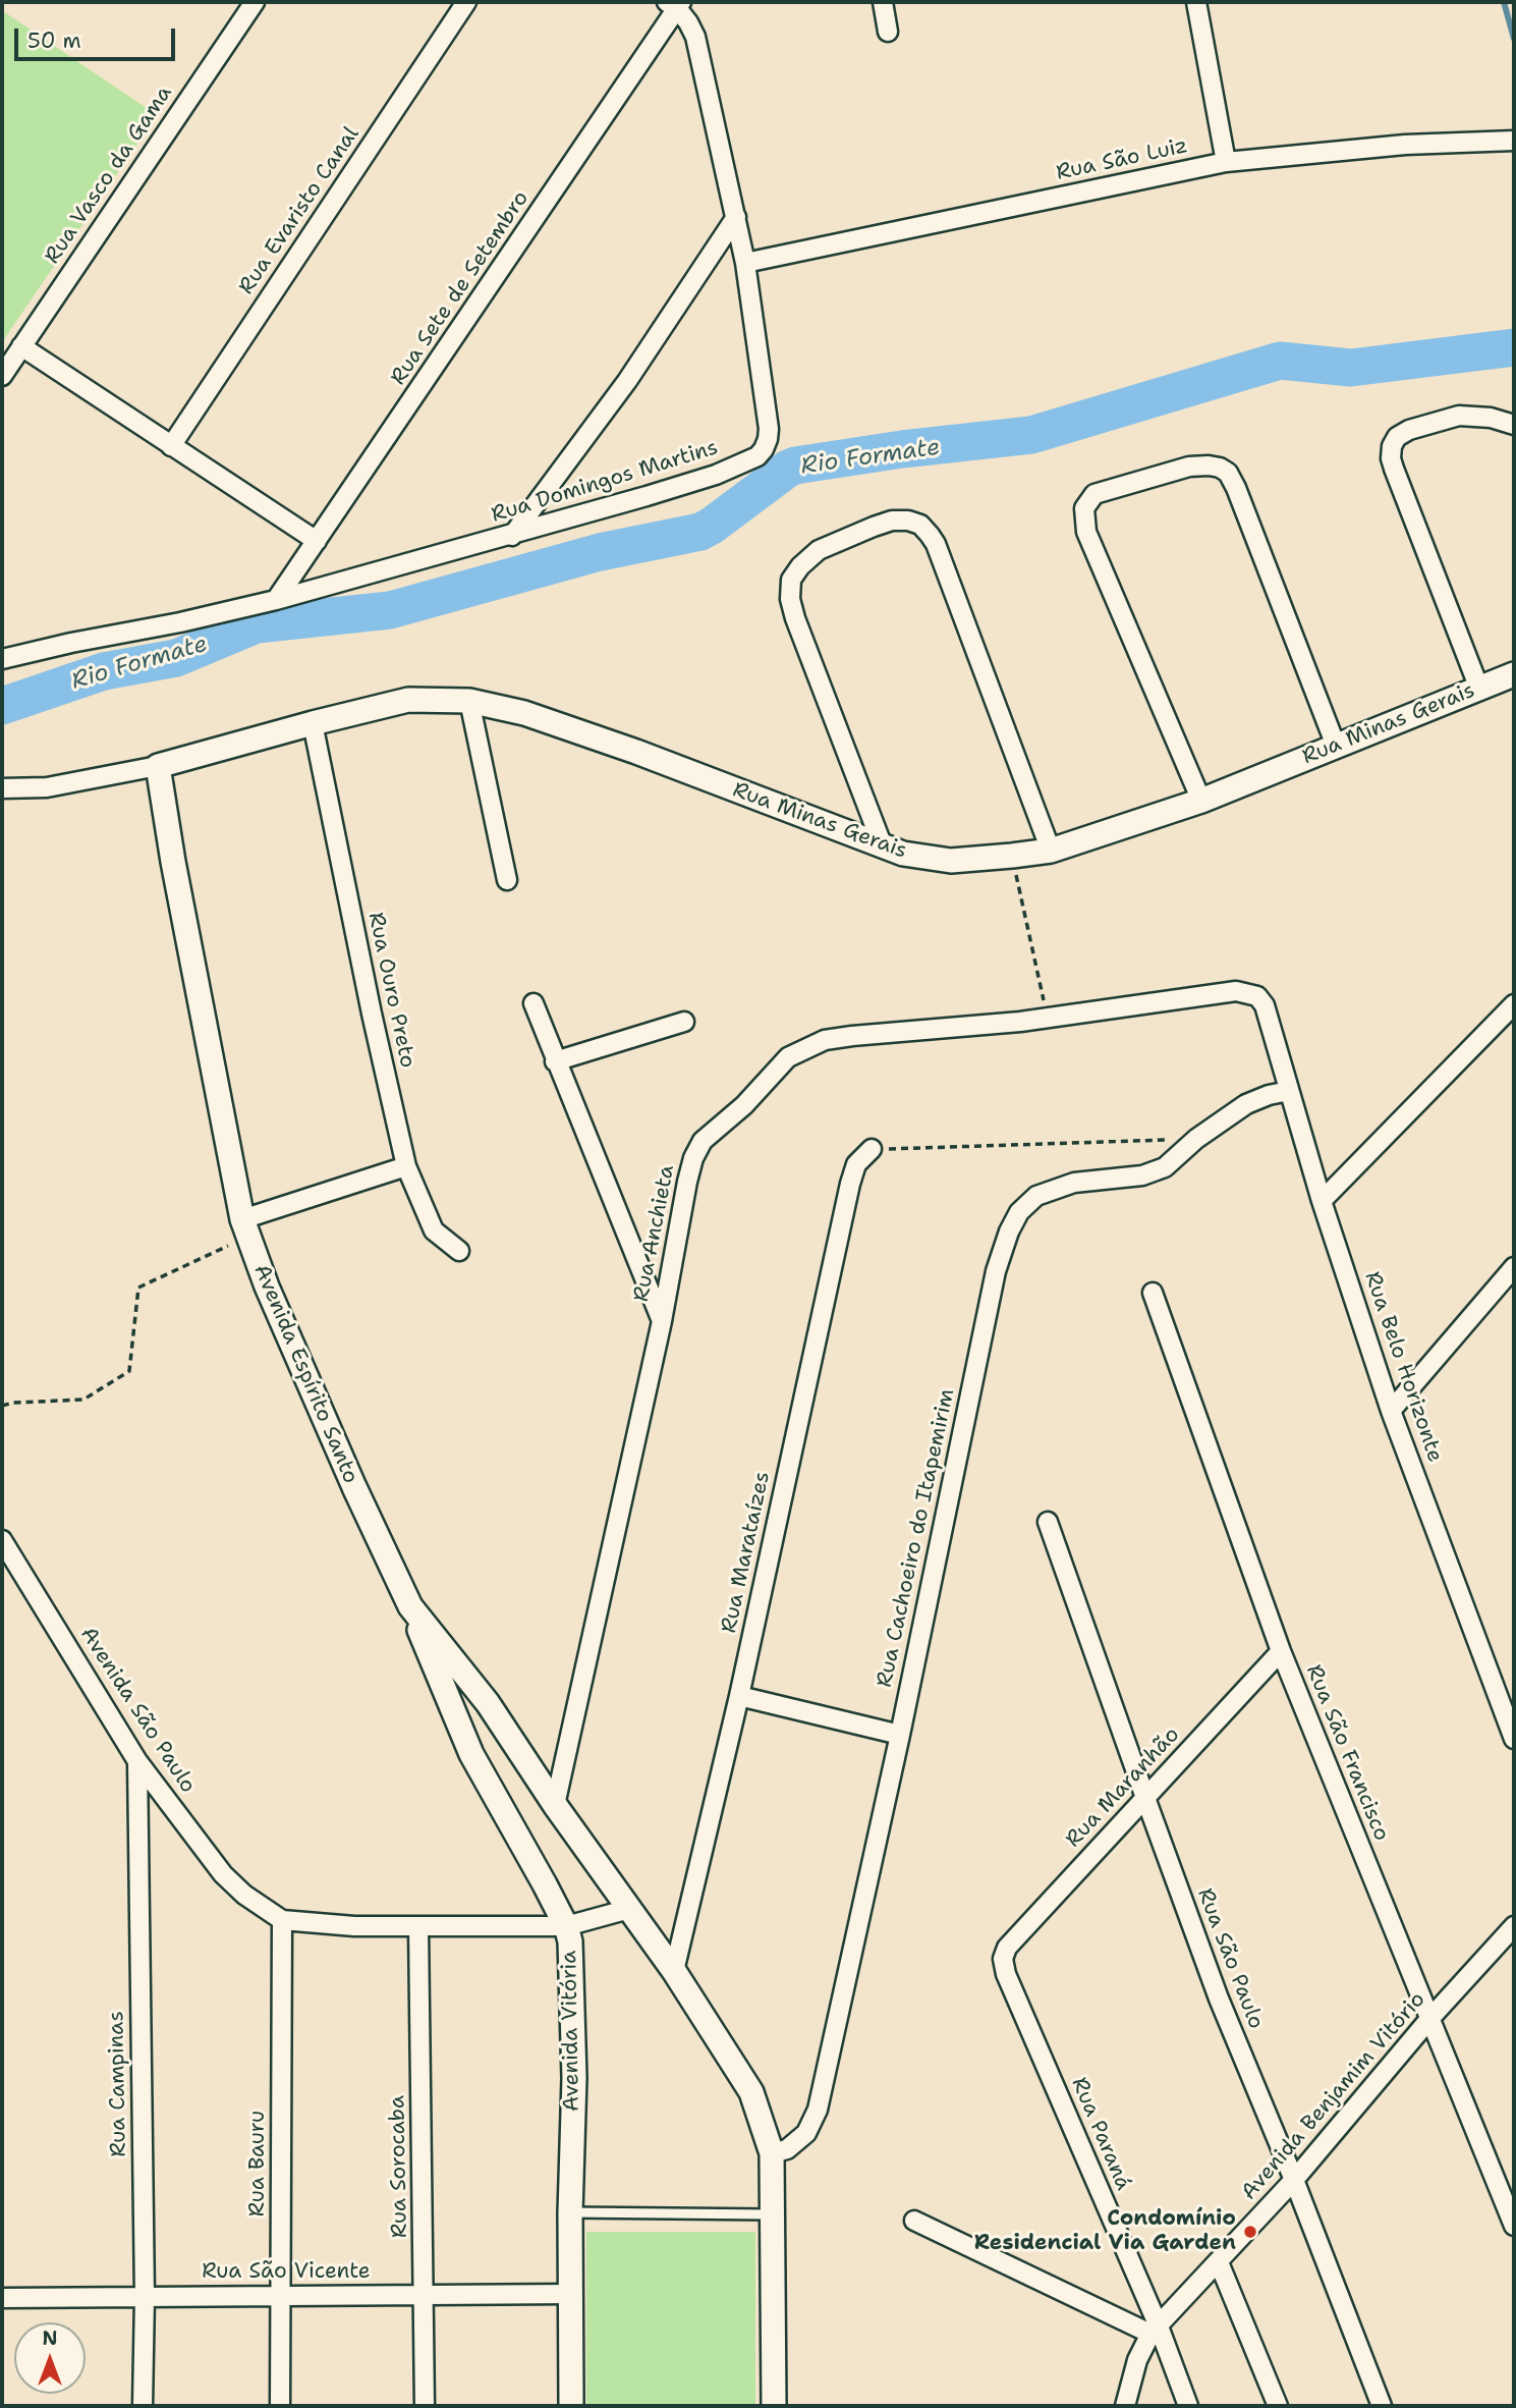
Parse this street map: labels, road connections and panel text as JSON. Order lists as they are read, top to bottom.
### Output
{
  "streets": {
    "street": [
      "Rua São Luiz",
      "Rua Vasco da Gama",
      "Rua Evaristo Canal",
      "Rua Sete de Setembro",
      "Rua Domingos Martins",
      "Rua Minas Gerais",
      "Rua Ouro Preto",
      "Rua Anchieta",
      "Rua Belo Horizonte",
      "Avenida Espírito Santo",
      "Rua Cachoeiro do Itapemirim",
      "Rua Marataízes",
      "Avenida São Paulo",
      "Rua São Francisco",
      "Rua Maranhão",
      "Rua São Paulo",
      "Avenida Vitória",
      "Rua Campinas",
      "Avenida Benjamim Vitório",
      "Rua Paraná",
      "Rua Bauru",
      "Rua Sorocaba",
      "Rua São Vicente"
    ]
  },
  "crossings": [
    ["Rua São Luiz", "Rua Domingos Martins"],
    ["Rua Sete de Setembro", "Rua Domingos Martins"],
    ["Rua Minas Gerais", "Rua Ouro Preto"],
    ["Rua Minas Gerais", "Avenida Espírito Santo"],
    ["Rua Anchieta", "Rua Belo Horizonte"],
    ["Rua Anchieta", "Avenida Espírito Santo"],
    ["Rua Belo Horizonte", "Rua Cachoeiro do Itapemirim"],
    ["Avenida Espírito Santo", "Rua Cachoeiro do Itapemirim"],
    ["Avenida Espírito Santo", "Rua Marataízes"],
    ["Avenida Espírito Santo", "Avenida Vitória"],
    ["Avenida São Paulo", "Avenida Vitória"],
    ["Avenida São Paulo", "Rua Campinas"],
    ["Avenida São Paulo", "Rua Bauru"],
    ["Avenida São Paulo", "Rua Sorocaba"],
    ["Rua São Francisco", "Rua Maranhão"],
    ["Rua São Francisco", "Avenida Benjamim Vitório"],
    ["Rua Maranhão", "Rua São Paulo"],
    ["Rua Maranhão", "Rua Paraná"],
    ["Rua São Paulo", "Avenida Benjamim Vitório"],
    ["Avenida Vitória", "Rua São Vicente"],
    ["Rua Campinas", "Rua São Vicente"],
    ["Avenida Benjamim Vitório", "Rua Paraná"],
    ["Rua Bauru", "Rua São Vicente"],
    ["Rua Sorocaba", "Rua São Vicente"]
  ],
  "water": ["Rio Formate"],
  "places": ["Condomínio Residencial Via Garden"],
  "scale_bar": "50 m",
  "north": "top"
}
